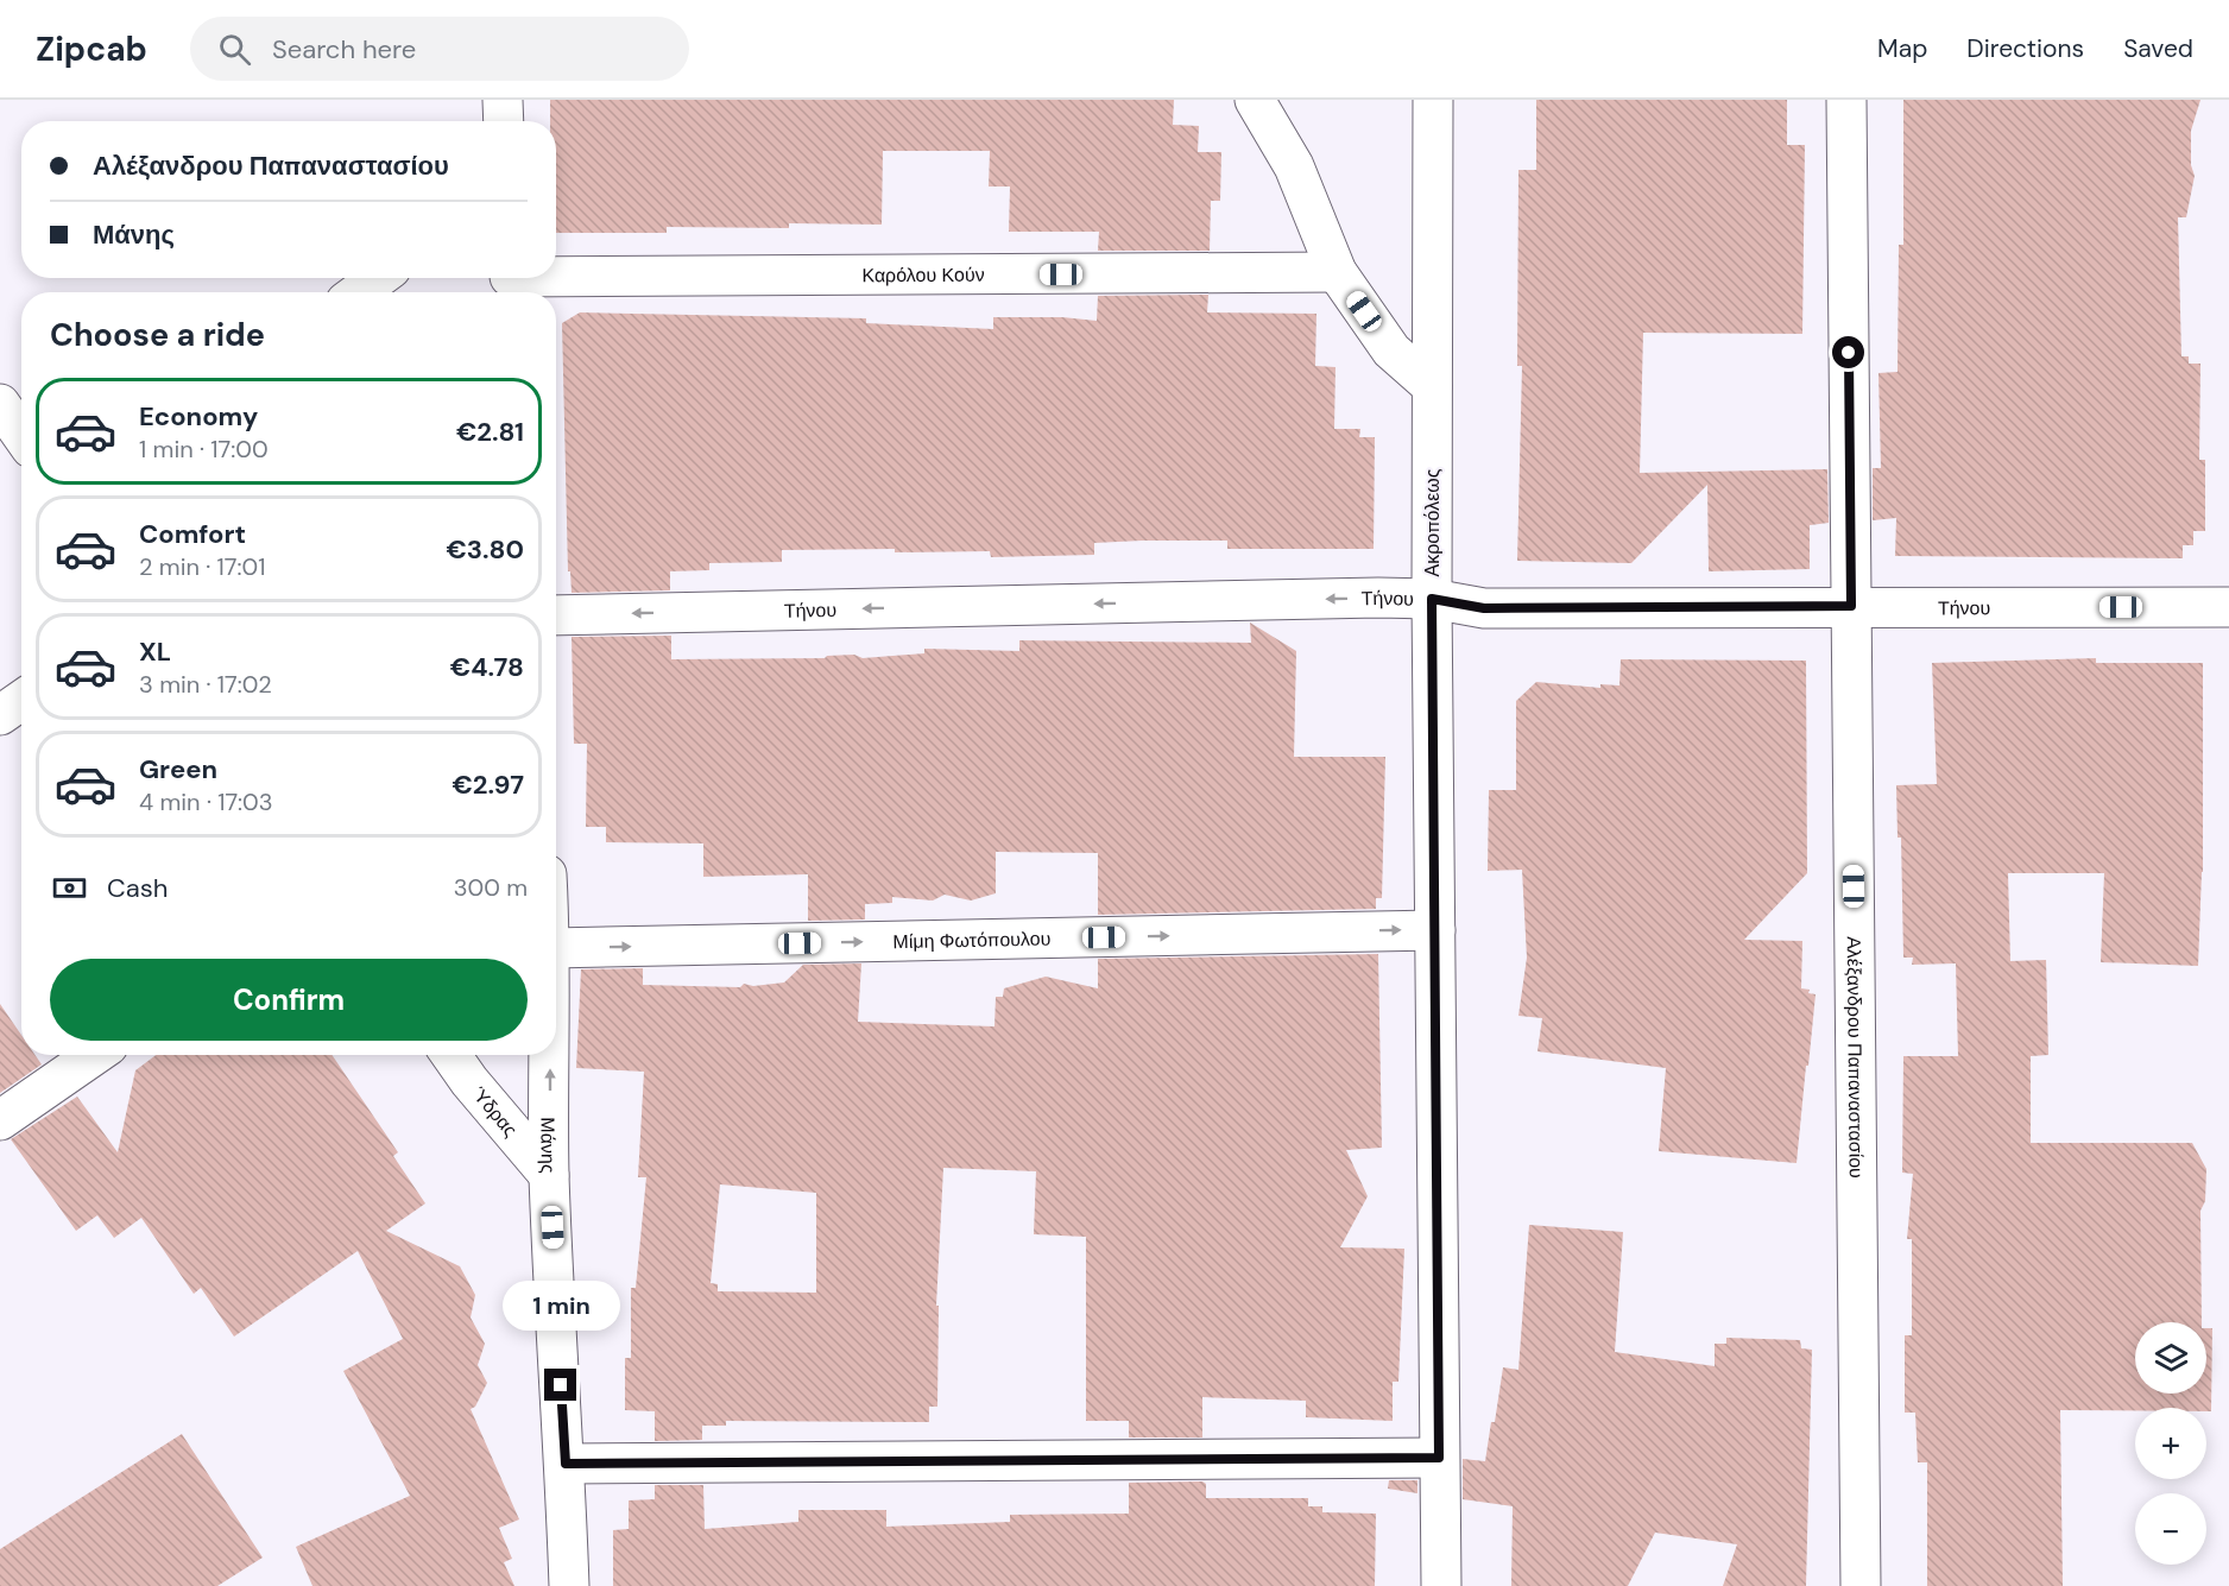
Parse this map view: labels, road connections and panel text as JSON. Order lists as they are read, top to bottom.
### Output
{
  "streets": {
    "street": [
      "Καρόλου Κούν",
      "Ακροπόλεως",
      "Τήνου",
      "Μίμη Φωτόπουλου",
      "Αλέξανδρου Παπαναστασίου",
      "Ύδρας",
      "Μάνης"
    ]
  },
  "crossings": [
    ["Ακροπόλεως", "Τήνου"],
    ["Ακροπόλεως", "Μίμη Φωτόπουλου"],
    ["Τήνου", "Αλέξανδρου Παπαναστασίου"],
    ["Ύδρας", "Μάνης"]
  ],
  "one_way": ["Τήνου", "Μίμη Φωτόπουλου"],
  "page": {
    "header": "Zipcab",
    "search": "Search here",
    "nav": ["Map", "Directions", "Saved"],
    "banner": ["Αλέξανδρου Παπαναστασίου", "Μάνης"],
    "heading": "Choose a ride",
    "list": [
      {
        "name": "Economy",
        "note": "1 min · 17:00",
        "value": "€2.81"
      },
      {
        "name": "Comfort",
        "note": "2 min · 17:01",
        "value": "€3.80"
      },
      {
        "name": "XL",
        "note": "3 min · 17:02",
        "value": "€4.78"
      },
      {
        "name": "Green",
        "note": "4 min · 17:03",
        "value": "€2.97"
      }
    ],
    "pay": ["Cash", "300 m"],
    "buttons": "Confirm",
    "bubble": "1 min",
    "map_buttons": ["+", "−"]
  }
}
